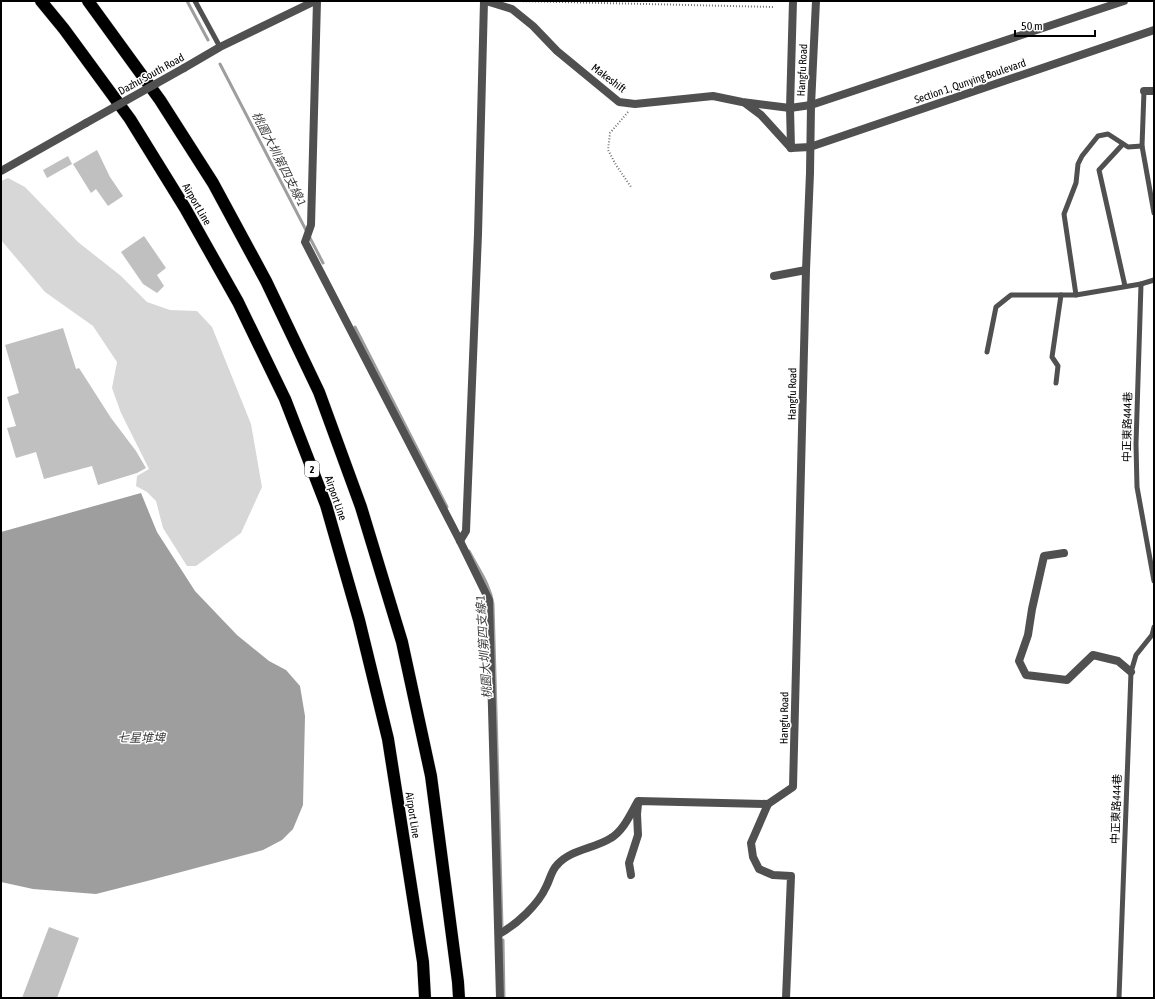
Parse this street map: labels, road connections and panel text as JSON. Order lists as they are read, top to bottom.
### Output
{
  "streets": {
    "highway": ["Airport Line", "2"],
    "street": [
      "Hangfu Road",
      "Dazhu South Road",
      "Makeshift",
      "Section 1, Qunying Boulevard"
    ],
    "lane": ["中正東路444巷"]
  },
  "crossings": [
    ["Hangfu Road", "Makeshift"],
    ["Hangfu Road", "Section 1, Qunying Boulevard"],
    ["Makeshift", "Section 1, Qunying Boulevard"]
  ],
  "water": ["桃園大圳第四支線-1", "七星堆埤"],
  "scale_bar": "50 m"
}
